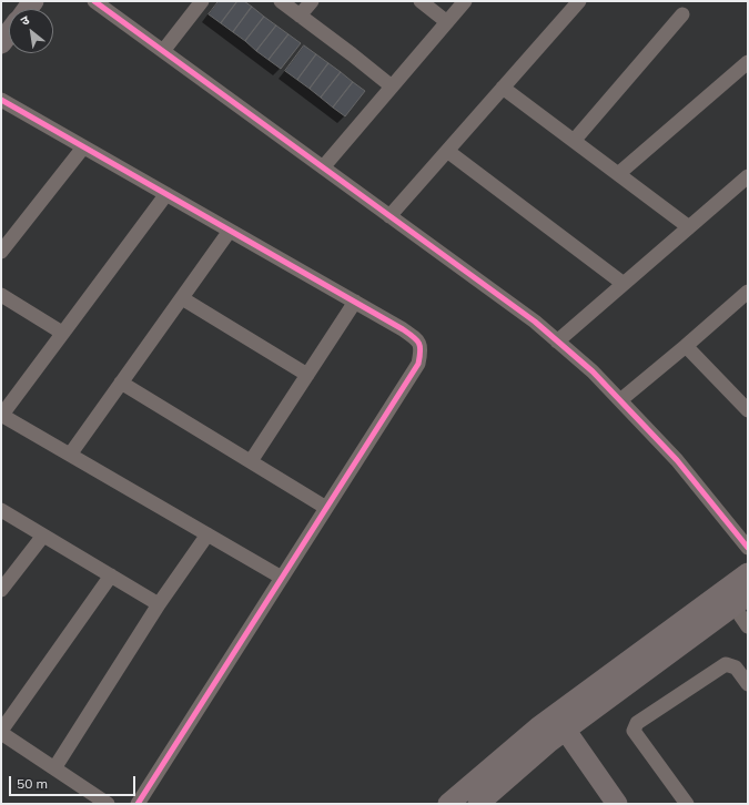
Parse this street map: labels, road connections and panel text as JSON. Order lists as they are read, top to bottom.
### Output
{
  "scale_bar": "50 m",
  "north": "top left"
}
